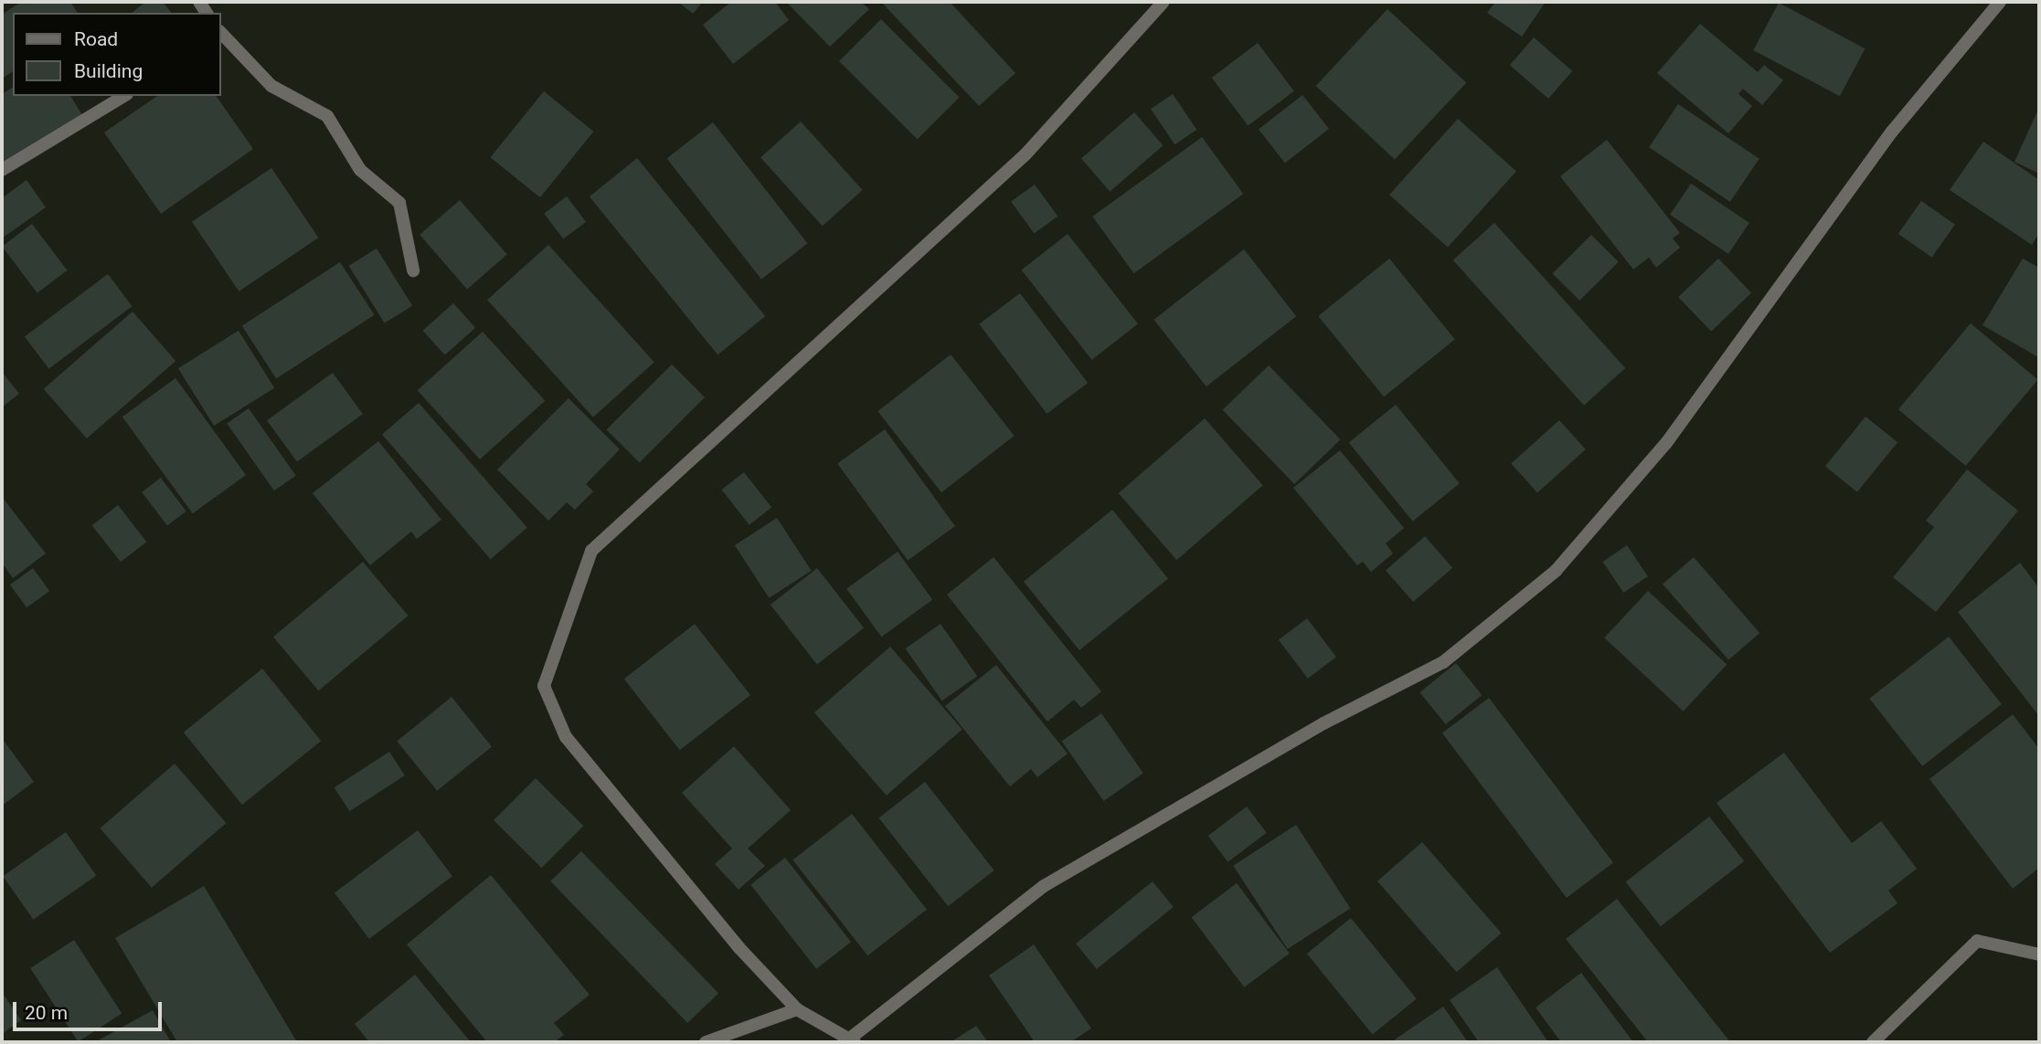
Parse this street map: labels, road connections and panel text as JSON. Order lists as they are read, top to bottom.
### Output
{
  "legend": ["Road", "Building"],
  "scale_bar": "20 m"
}
